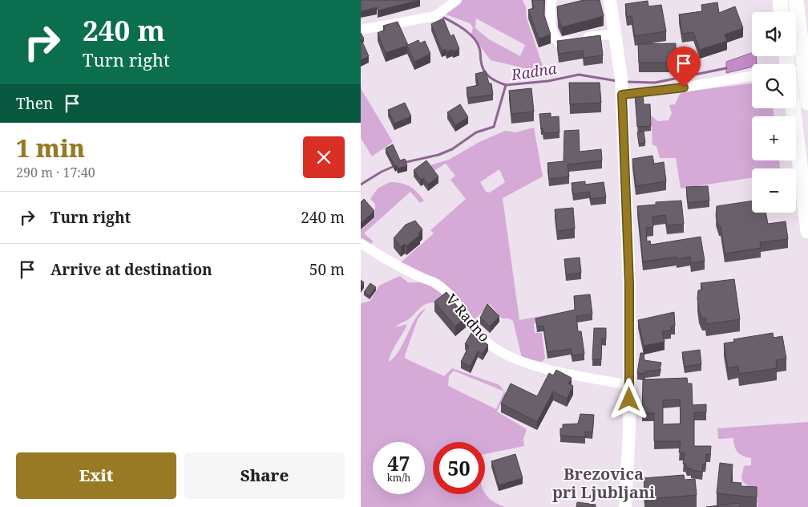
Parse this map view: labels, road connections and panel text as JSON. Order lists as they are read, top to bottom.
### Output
{
  "streets": {
    "street": ["V Radno"]
  },
  "districts": ["Brezovica pri Ljubljani"],
  "water": ["Radna"],
  "page": {
    "turn": ["240 m", "Turn right"],
    "map_buttons": ["+", "−"],
    "then": "Then",
    "heading": ["1 min", "290 m · 17:40"],
    "list": [
      {
        "name": "Turn right",
        "value": "240 m"
      },
      {
        "name": "Arrive at destination",
        "value": "50 m"
      }
    ],
    "speed": "47 km/h",
    "limit": "50",
    "buttons": ["Exit", "Share"]
  }
}
